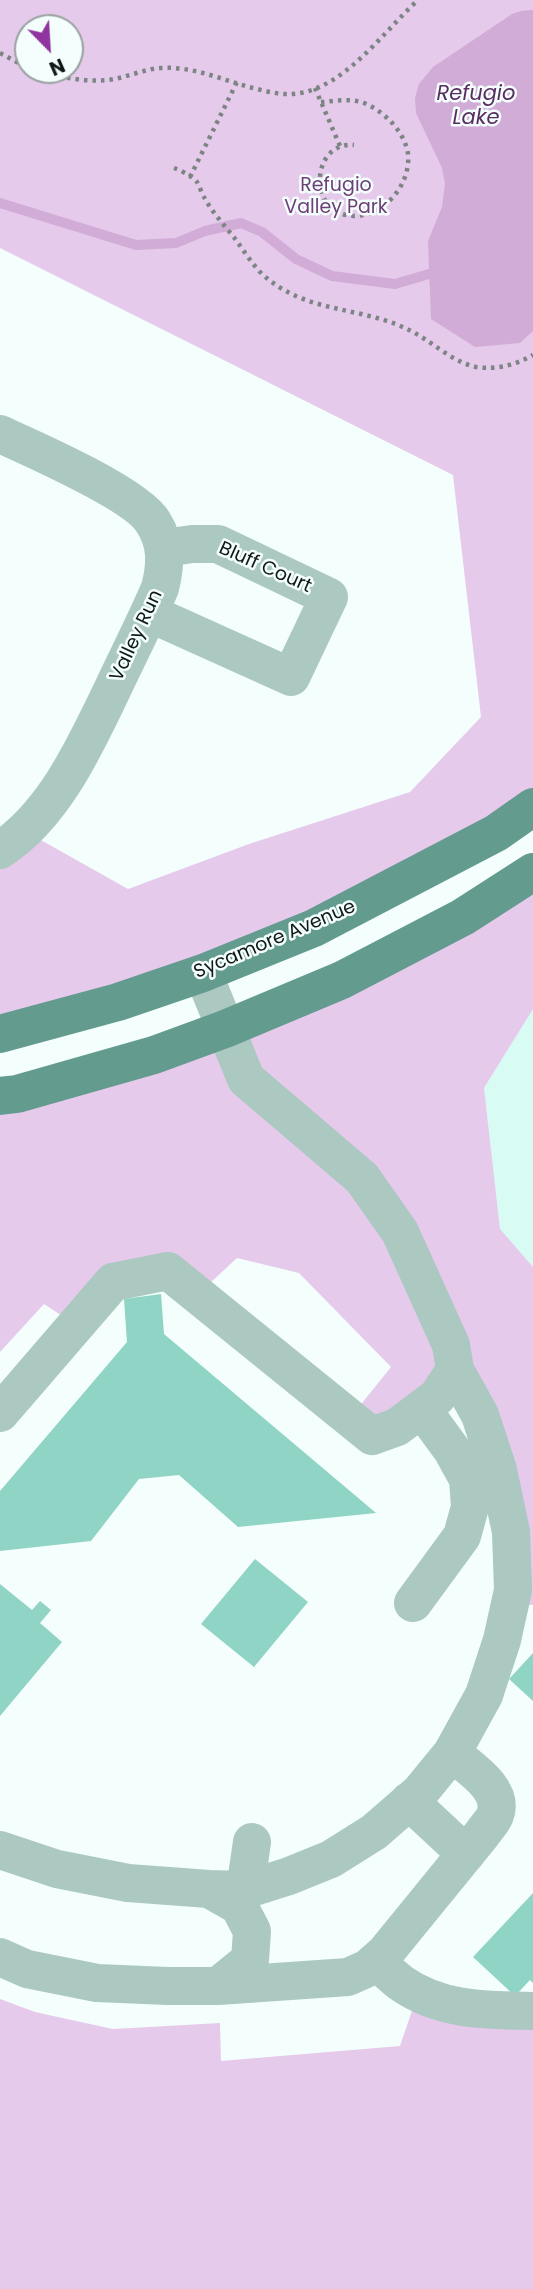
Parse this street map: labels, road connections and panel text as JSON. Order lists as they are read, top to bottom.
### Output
{
  "streets": {
    "main road": ["Sycamore Avenue"],
    "street": ["Bluff Court", "Valley Run"]
  },
  "crossings": [
    ["Bluff Court", "Valley Run"]
  ],
  "water": ["Refugio Lake"],
  "parks": ["Refugio Valley Park"],
  "north": "bottom right"
}
